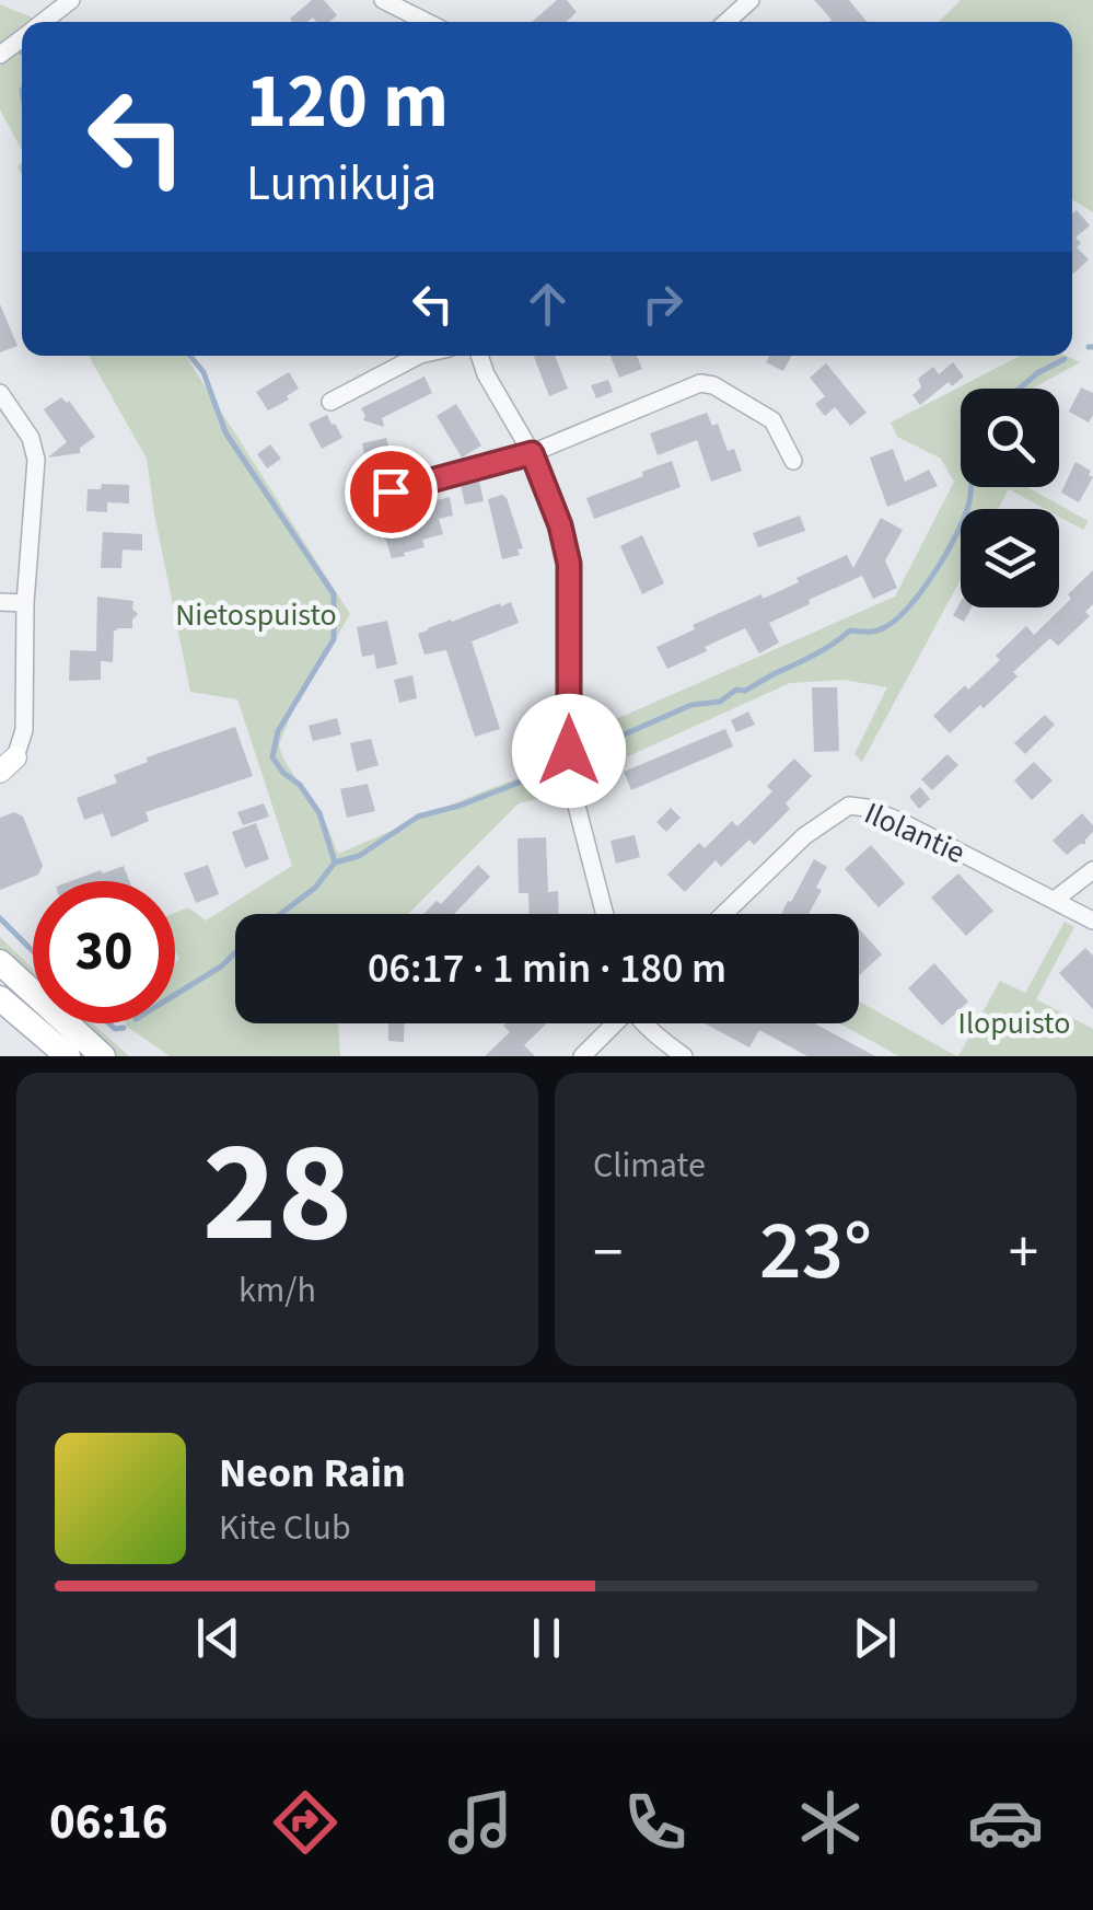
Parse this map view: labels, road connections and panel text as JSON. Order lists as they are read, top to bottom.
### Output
{
  "streets": {
    "street": ["Ilolantie"]
  },
  "parks": ["Nietospuisto", "Ilopuisto"],
  "page": {
    "turn": ["120 m", "Lumikuja"],
    "limit": "30",
    "trip": "06:17 · 1 min · 180 m",
    "tile": [
      ["28", "km/h"],
      "Climate"
    ],
    "heat": ["−", "23°", "+"],
    "song": ["Neon Rain", "Kite Club"],
    "tabs": "06:16"
  }
}
